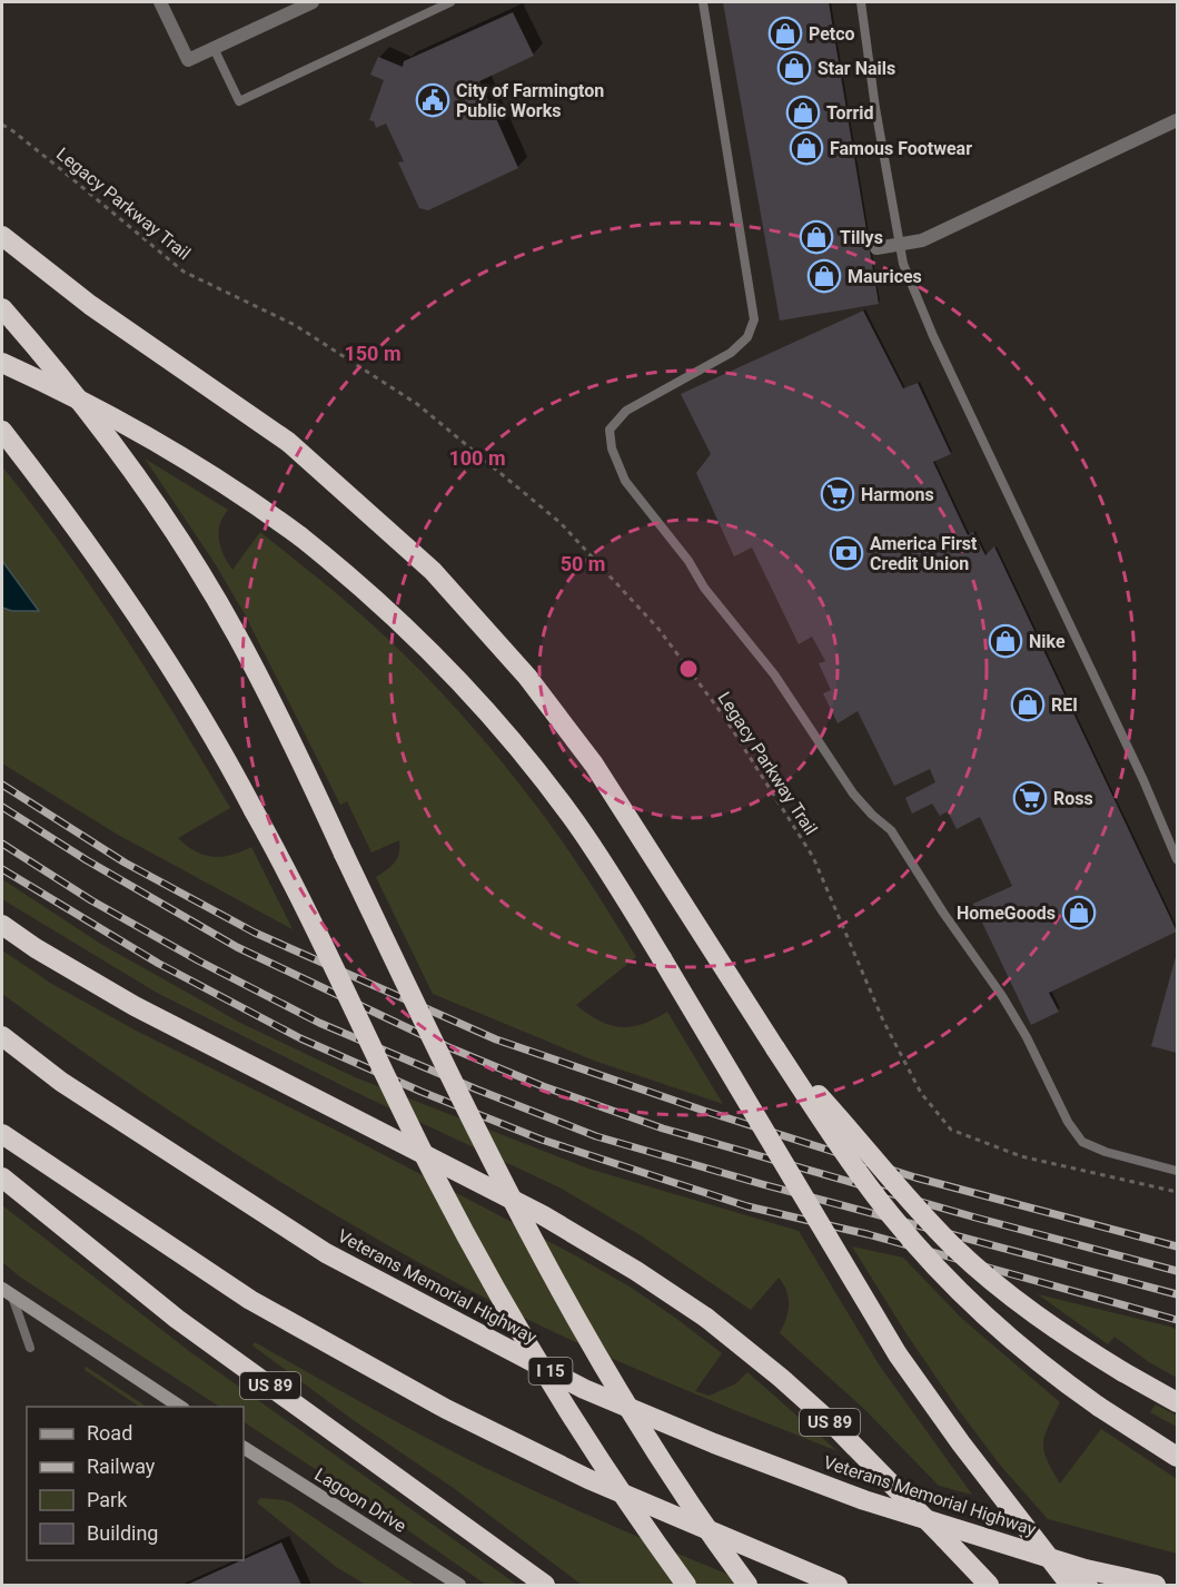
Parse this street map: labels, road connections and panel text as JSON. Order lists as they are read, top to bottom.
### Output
{
  "streets": {
    "highway": ["Veterans Memorial Highway", "I 15", "US 89"],
    "street": ["Lagoon Drive"],
    "path": ["Legacy Parkway Trail"]
  },
  "places": {
    "shop": [
      "Petco",
      "Star Nails",
      "Torrid",
      "Famous Footwear",
      "Tillys",
      "Maurices",
      "Nike",
      "REI",
      "HomeGoods"
    ],
    "public building": ["City of Farmington Public Works"],
    "supermarket": ["Harmons", "Ross"],
    "bank": ["America First Credit Union"]
  },
  "legend": [
    "Road",
    "Railway",
    "Park",
    "Building"
  ],
  "rings": ["150 m", "100 m", "50 m"]
}
